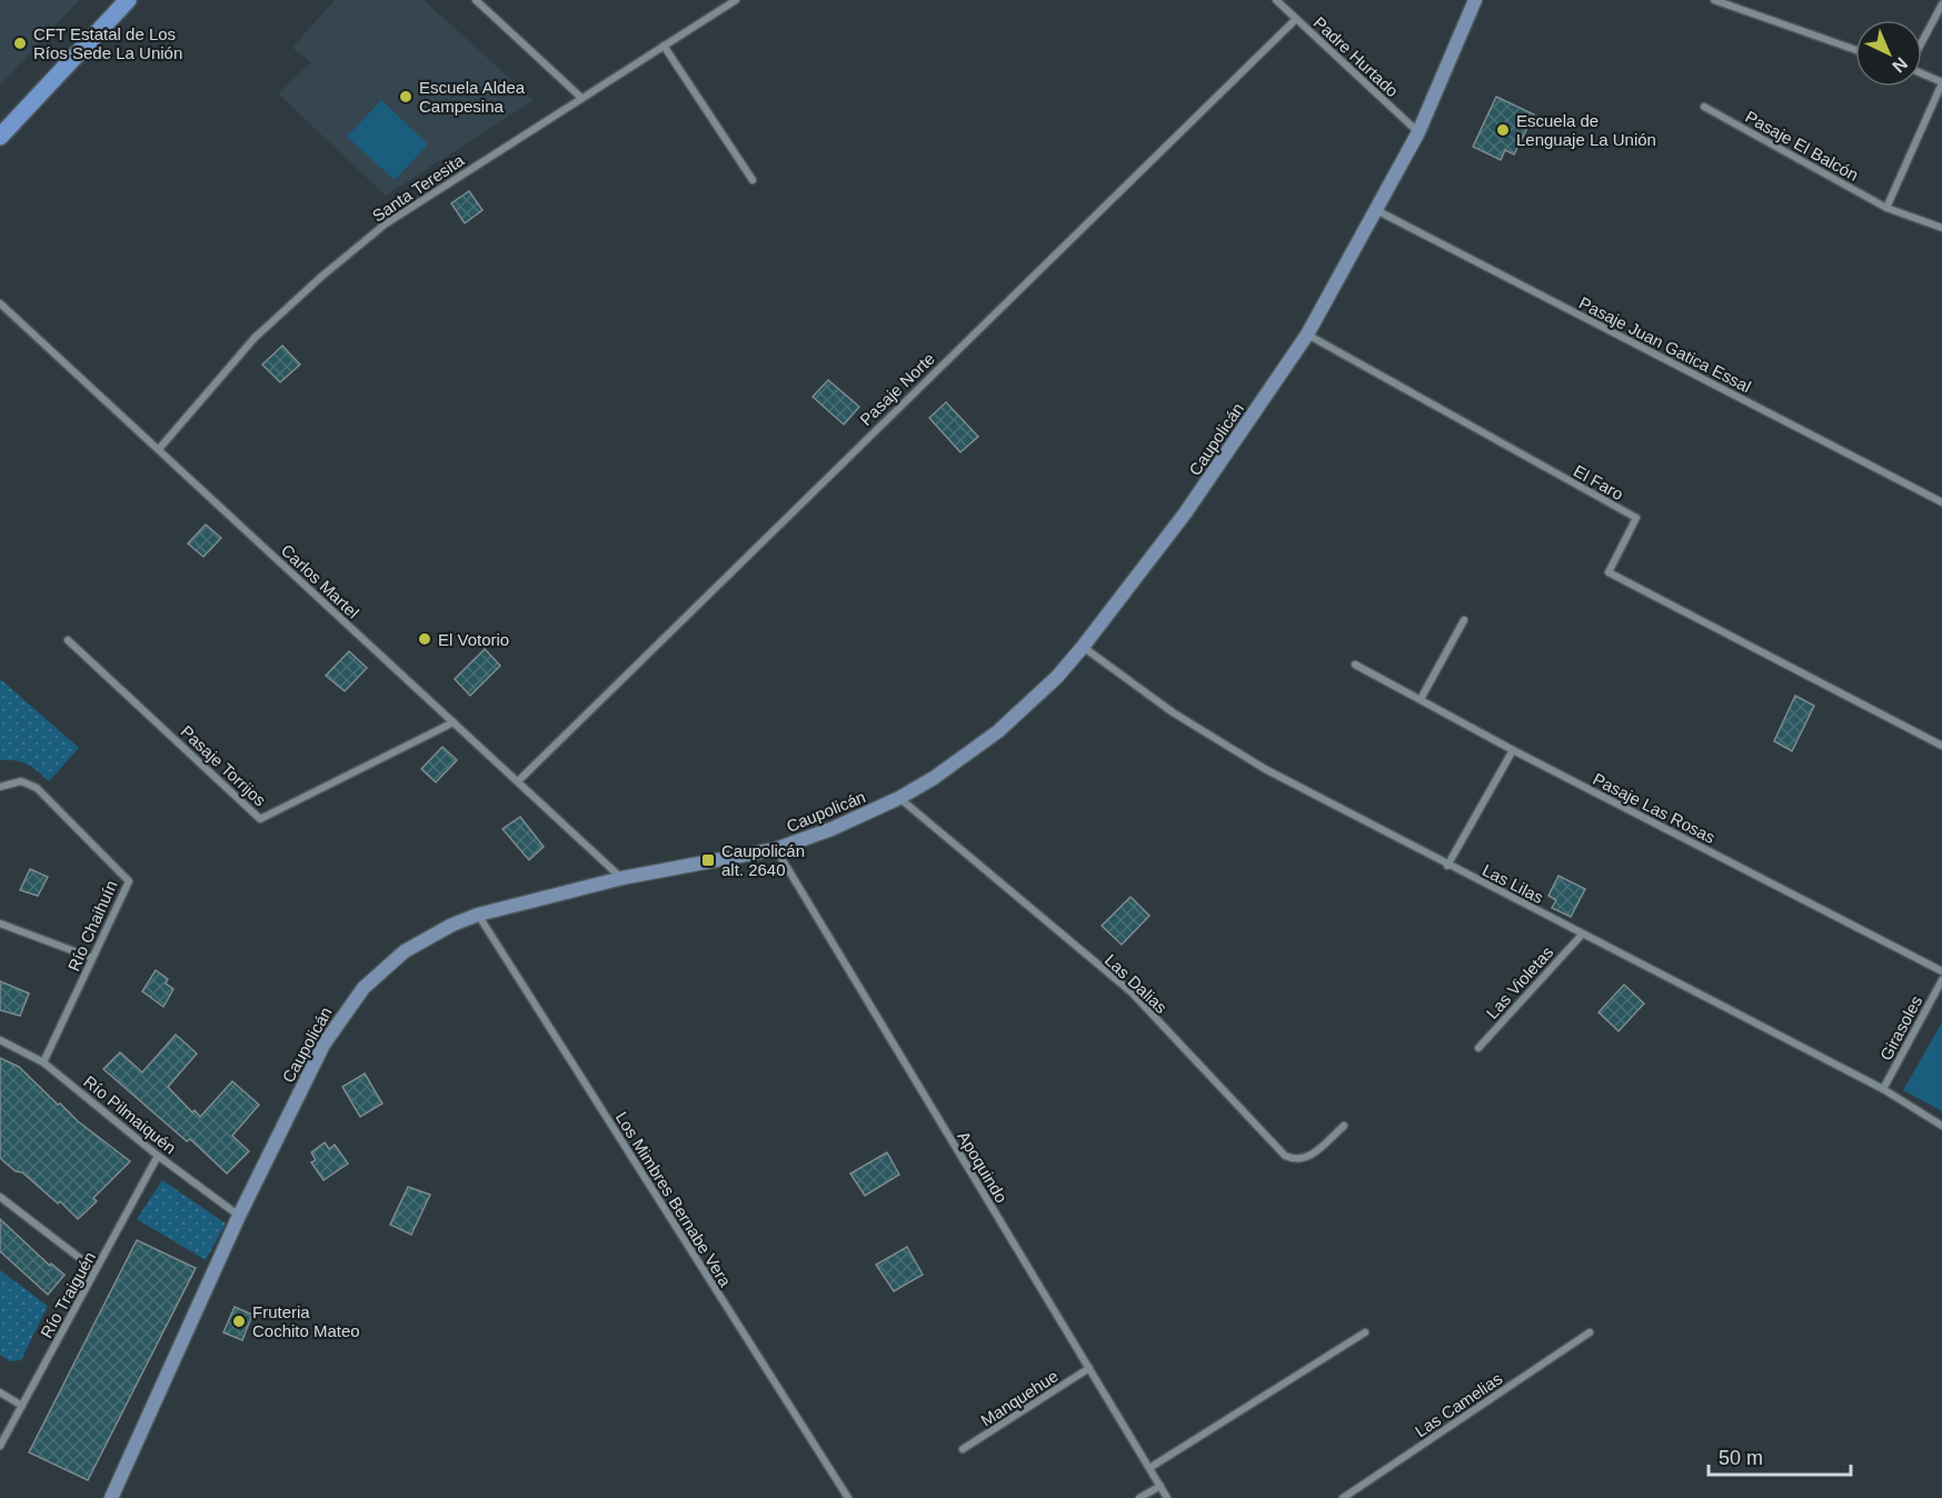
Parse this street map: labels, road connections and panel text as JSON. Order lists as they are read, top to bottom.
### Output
{
  "streets": {
    "street": [
      "Padre Hurtado",
      "Pasaje El Balcón",
      "Santa Teresita",
      "Pasaje Juan Gatica Essal",
      "Pasaje Norte",
      "Caupolicán",
      "El Faro",
      "Carlos Martel",
      "Pasaje Torrijos",
      "Pasaje Las Rosas",
      "Las Lilas",
      "Río Chaihuín",
      "Las Violetas",
      "Las Dalias",
      "Girasoles",
      "Río Pilmaiquén",
      "Apoquindo",
      "Los Mimbres Bernabe Vera",
      "Río Traiguén",
      "Manquehue",
      "Las Camelias"
    ]
  },
  "crossings": [
    ["Padre Hurtado", "Pasaje Norte"],
    ["Padre Hurtado", "Caupolicán"],
    ["Santa Teresita", "Carlos Martel"],
    ["Pasaje Juan Gatica Essal", "Caupolicán"],
    ["Pasaje Norte", "Carlos Martel"],
    ["Caupolicán", "El Faro"],
    ["Caupolicán", "Carlos Martel"],
    ["Caupolicán", "Las Lilas"],
    ["Caupolicán", "Las Dalias"],
    ["Caupolicán", "Río Pilmaiquén"],
    ["Caupolicán", "Apoquindo"],
    ["Caupolicán", "Los Mimbres Bernabe Vera"],
    ["Carlos Martel", "Pasaje Torrijos"],
    ["Las Lilas", "Las Violetas"],
    ["Las Lilas", "Girasoles"],
    ["Río Chaihuín", "Río Pilmaiquén"],
    ["Río Pilmaiquén", "Río Traiguén"],
    ["Apoquindo", "Manquehue"]
  ],
  "places": {
    "other": [
      "CFT Estatal de Los Ríos Sede La Unión",
      "Escuela Aldea Campesina",
      "Escuela de Lenguaje La Unión",
      "El Votorio",
      "Fruteria Cochito Mateo"
    ],
    "transit": ["Caupolicán alt. 2640"]
  },
  "scale_bar": "50 m",
  "north": "bottom right"
}
